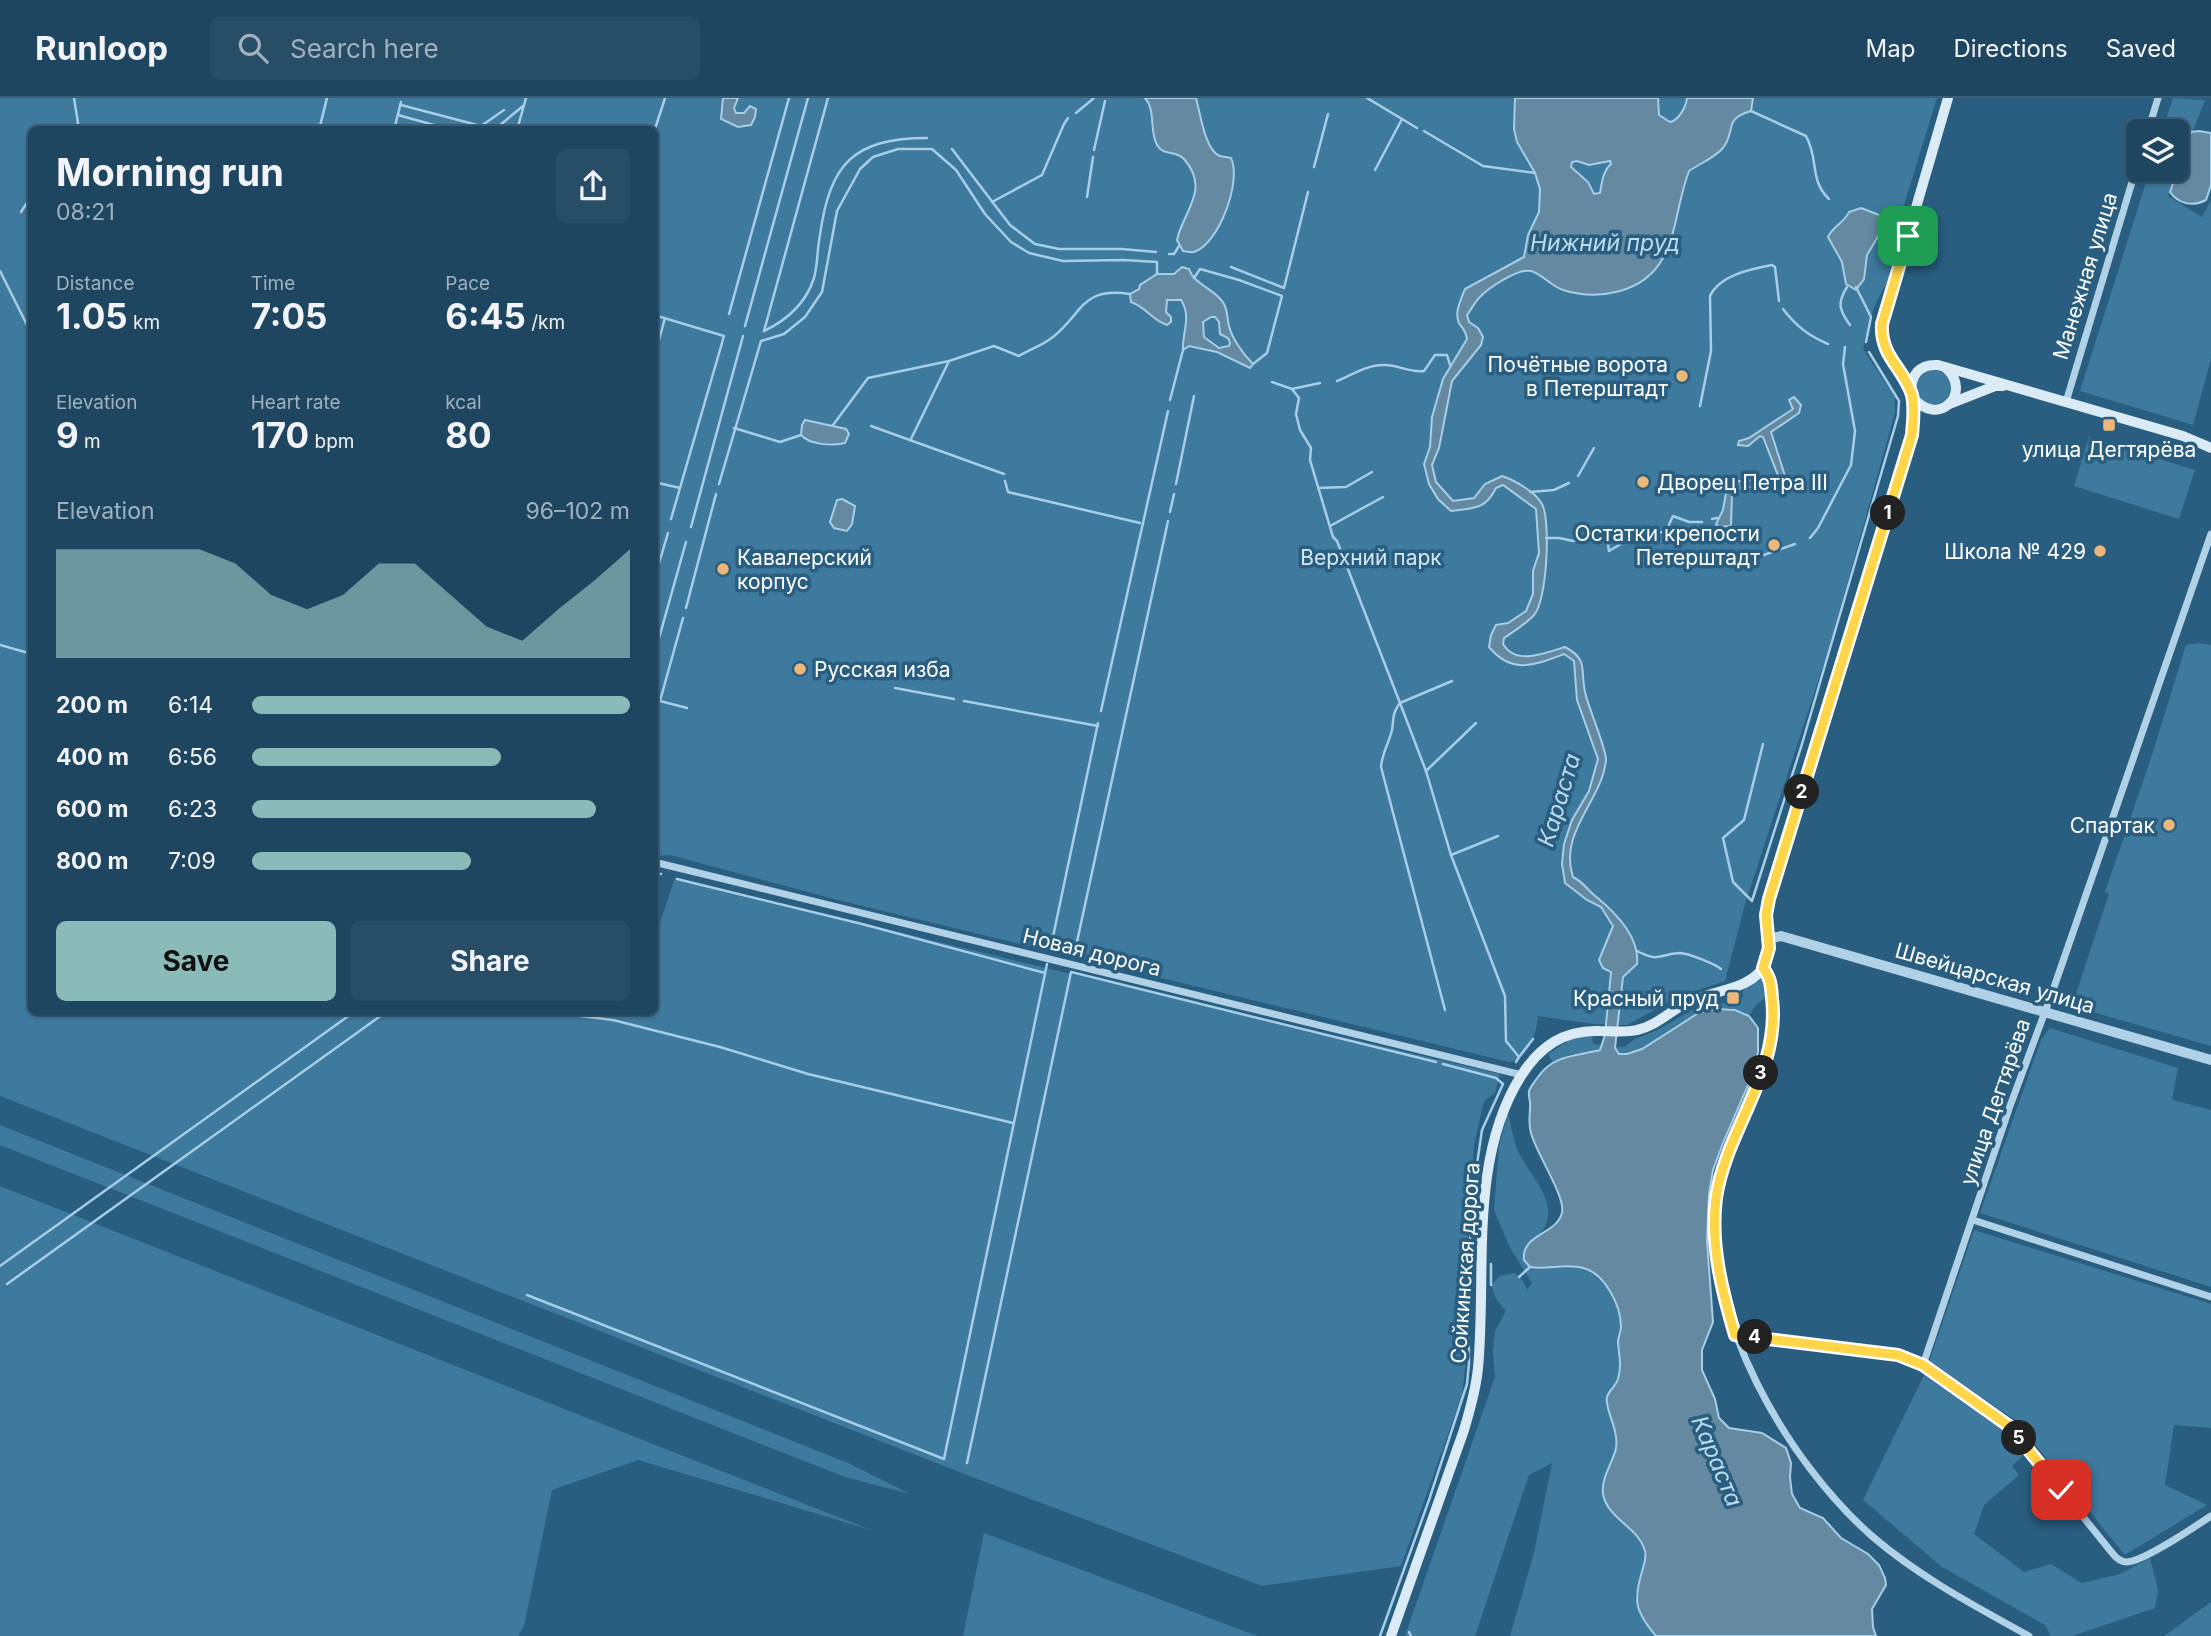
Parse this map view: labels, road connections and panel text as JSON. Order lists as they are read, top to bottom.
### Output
{
  "streets": {
    "main road": ["Сойкинская дорога"],
    "street": [
      "Манежная улица",
      "Новая дорога",
      "Швейцарская улица",
      "улица Дегтярёва"
    ]
  },
  "crossings": [
    ["Новая дорога", "Сойкинская дорога"],
    ["Швейцарская улица", "улица Дегтярёва"]
  ],
  "water": ["Нижний пруд", "Караста"],
  "parks": ["Верхний парк"],
  "places": {
    "other": [
      "Почётные ворота в Петерштадт",
      "Дворец Петра III",
      "Остатки крепости Петерштадт",
      "Школа № 429",
      "Кавалерский корпус",
      "Русская изба",
      "Спартак"
    ],
    "transit": ["улица Дегтярёва", "Красный пруд"]
  },
  "page": {
    "header": "Runloop",
    "search": "Search here",
    "nav": ["Map", "Directions", "Saved"],
    "heading": ["Morning run", "08:21"],
    "stats": [
      ["Distance", "1.05 km"],
      ["Time", "7:05"],
      ["Pace", "6:45 /km"],
      ["Elevation", "9 m"],
      ["Heart rate", "170 bpm"],
      ["kcal", "80"]
    ],
    "chart": ["Elevation", "96–102 m"],
    "pins": [
      "1",
      "2",
      "3",
      "4",
      "5"
    ],
    "list": [
      {
        "name": "200 m",
        "note": "6:14"
      },
      {
        "name": "400 m",
        "note": "6:56"
      },
      {
        "name": "600 m",
        "note": "6:23"
      },
      {
        "name": "800 m",
        "note": "7:09"
      }
    ],
    "buttons": ["Save", "Share"]
  }
}
